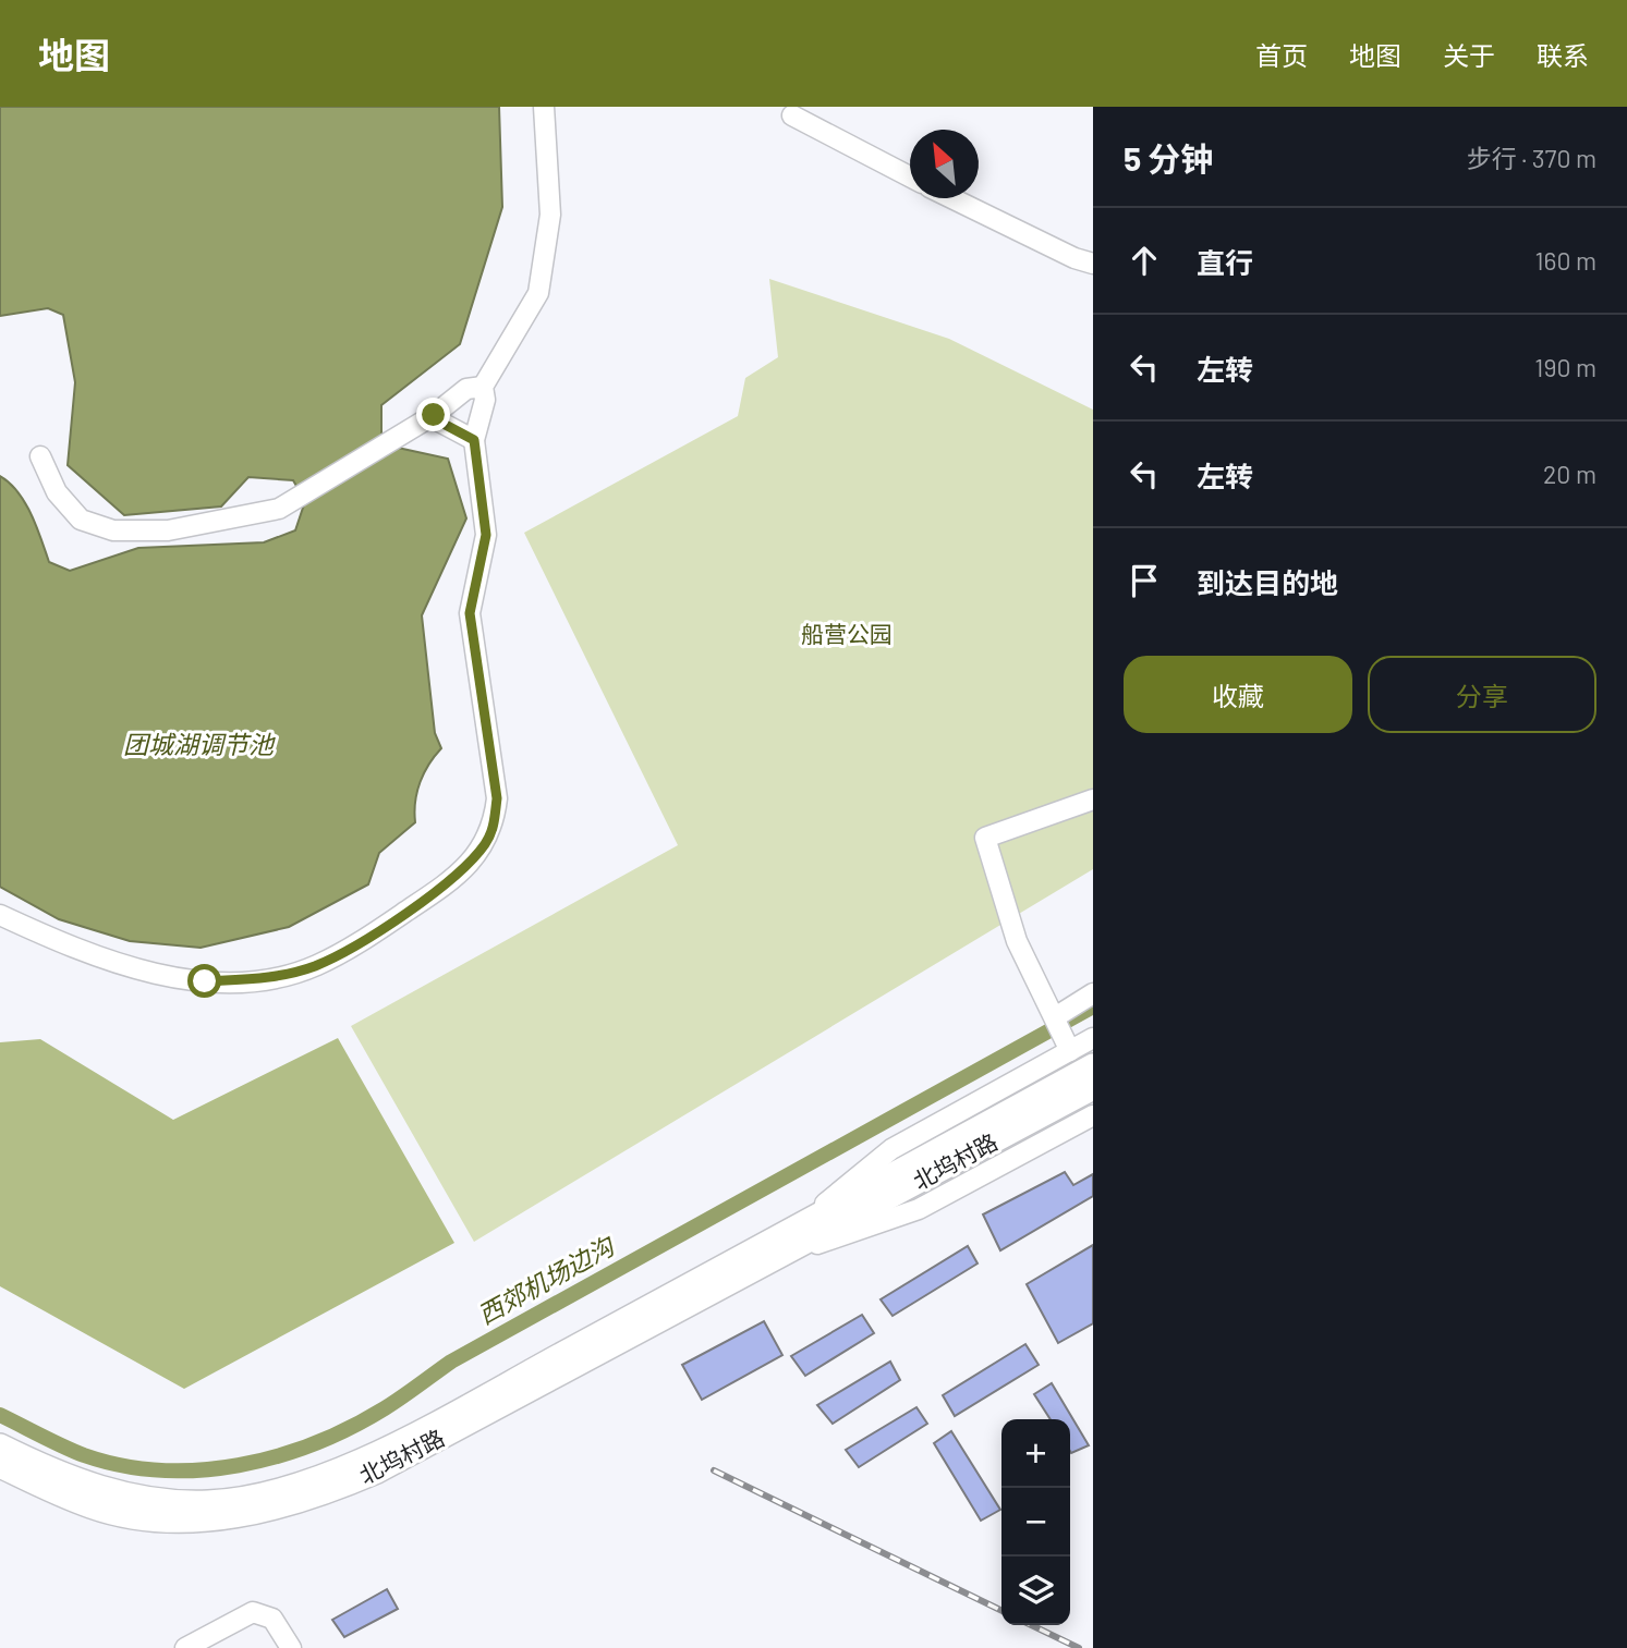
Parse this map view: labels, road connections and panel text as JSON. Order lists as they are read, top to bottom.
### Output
{
  "streets": {
    "main road": ["北坞村路"]
  },
  "water": ["团城湖调节池", "西郊机场边沟"],
  "parks": ["船营公园"],
  "north": "top left",
  "page": {
    "header": "地图",
    "nav": [
      "首页",
      "地图",
      "关于",
      "联系"
    ],
    "heading": ["5 分钟", "步行 · 370 m"],
    "list": [
      ["直行", "160 m"],
      ["左转", "190 m"],
      ["左转", "20 m"],
      "到达目的地"
    ],
    "buttons": ["收藏", "分享"],
    "map_buttons": ["+", "−"]
  }
}
